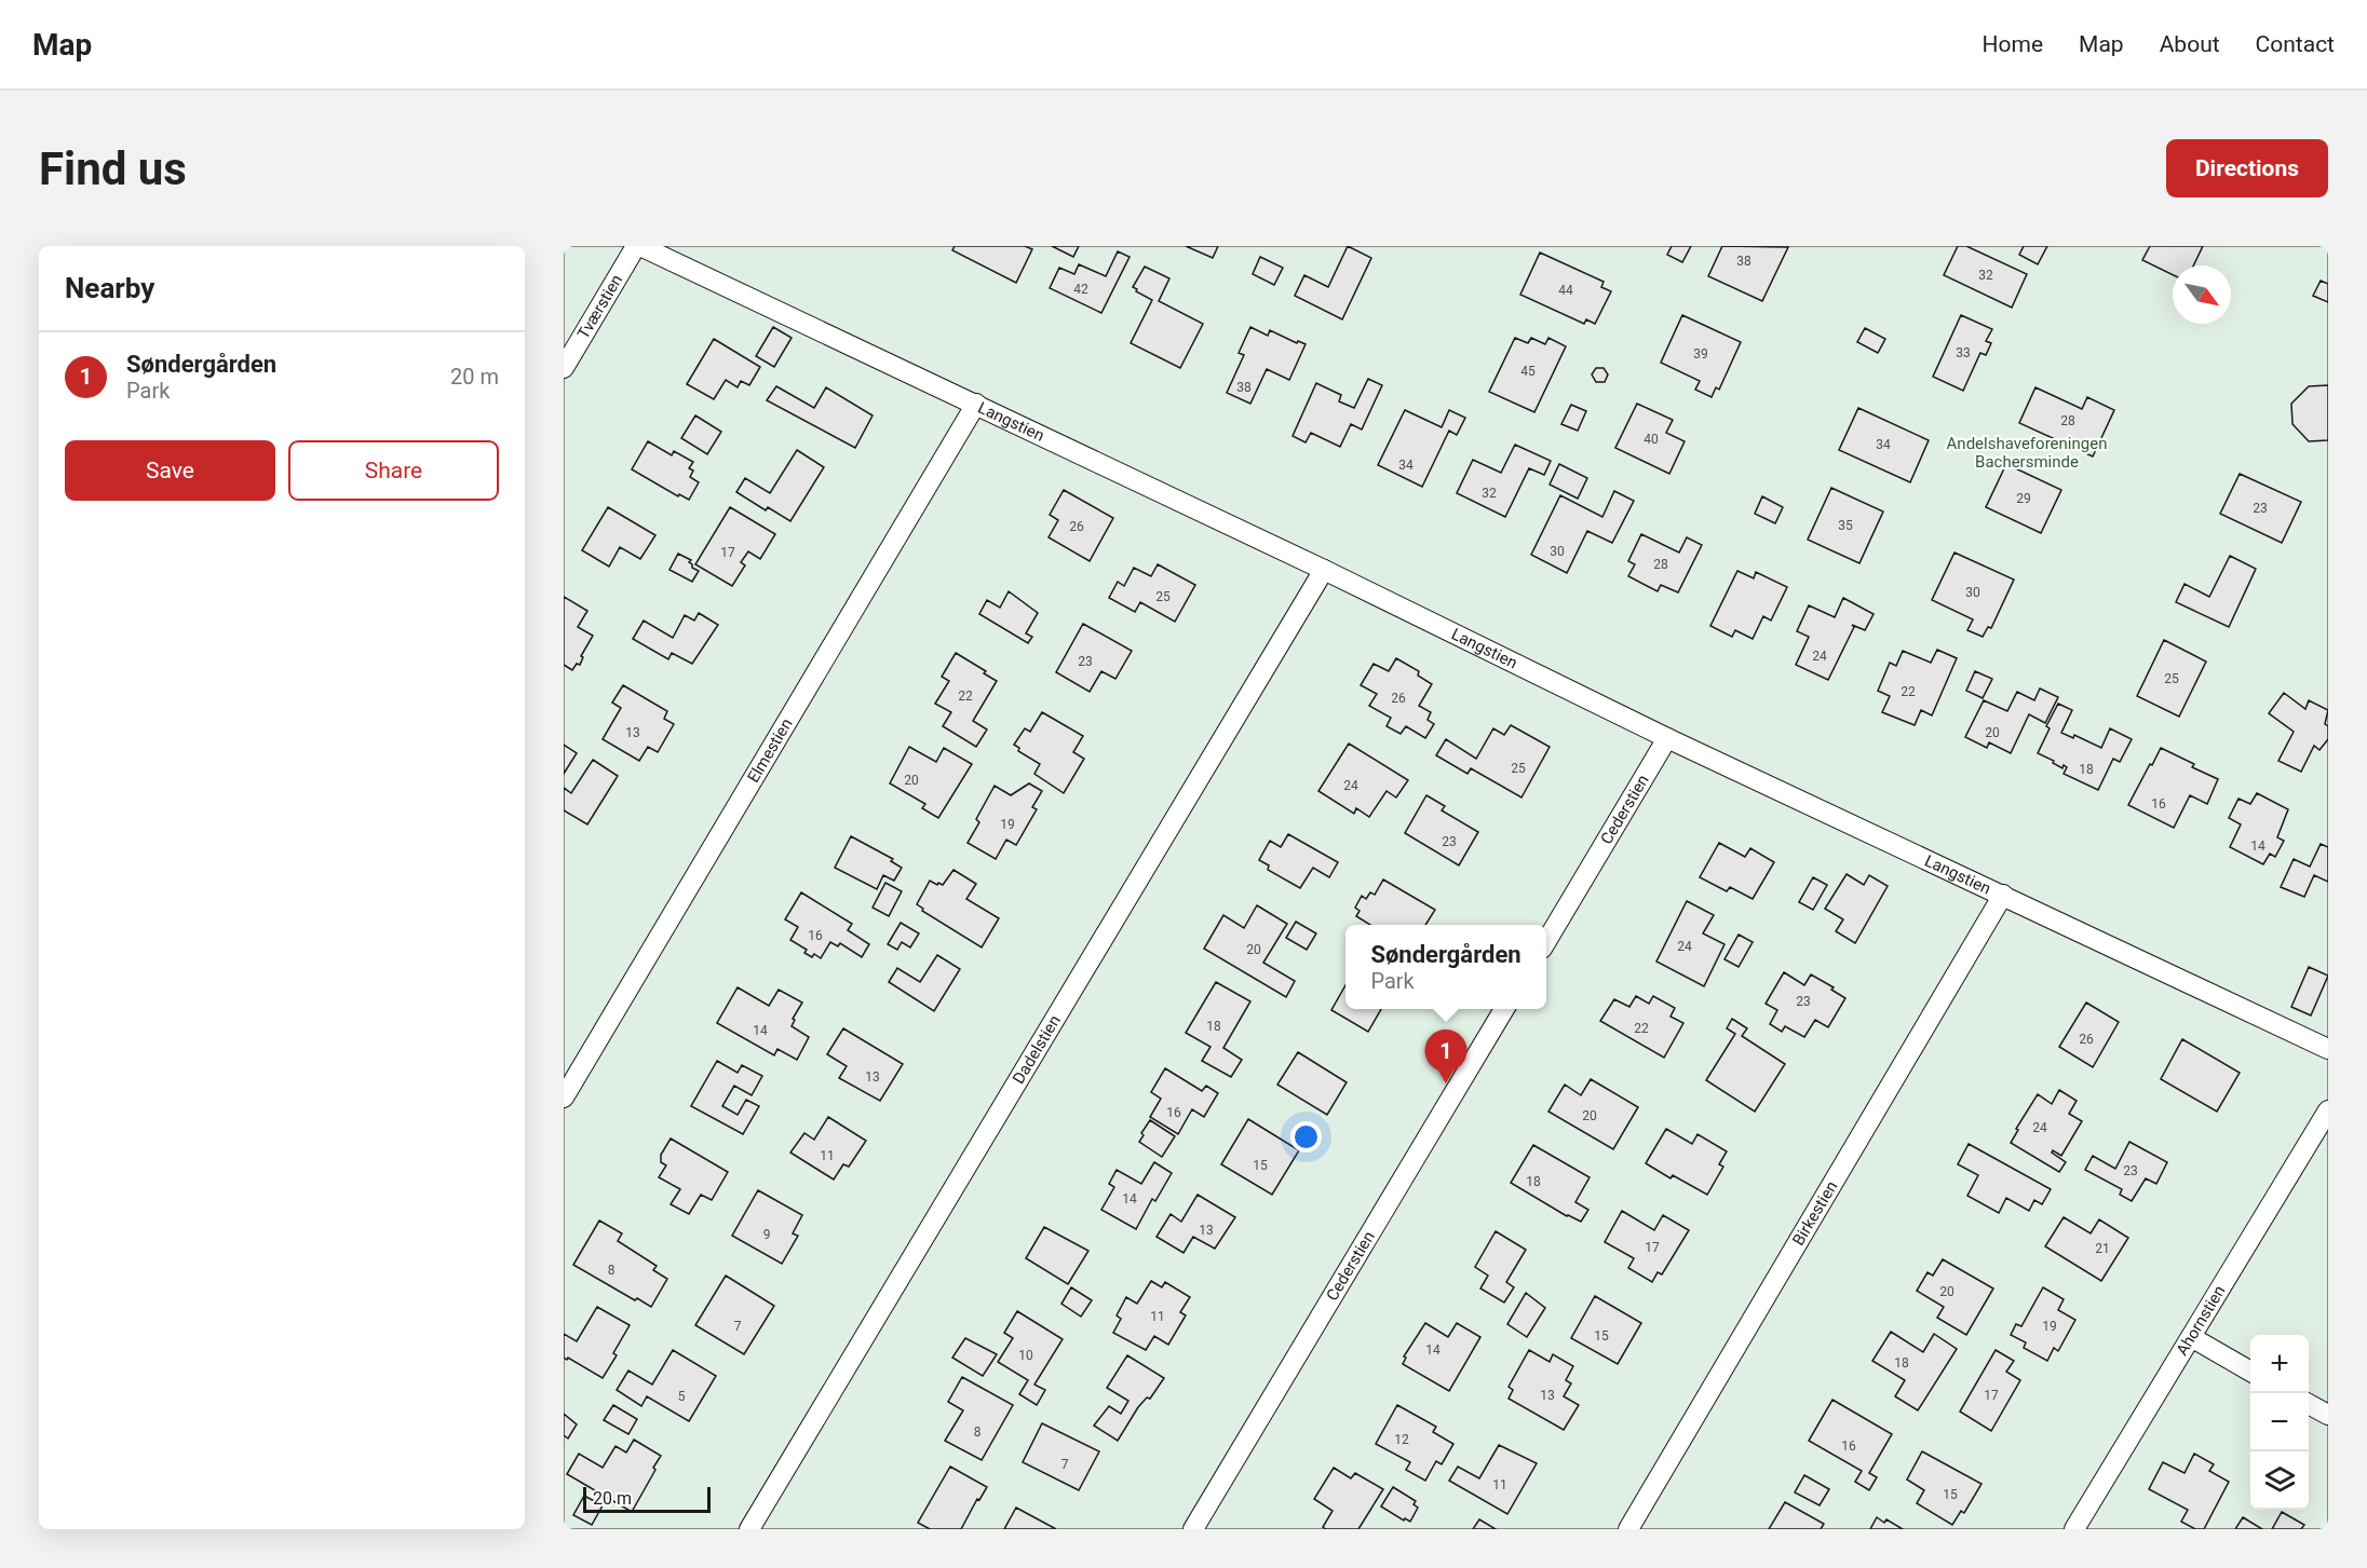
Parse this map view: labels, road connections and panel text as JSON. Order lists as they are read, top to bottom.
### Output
{
  "streets": {
    "lane": [
      "Tværstien",
      "Langstien",
      "Elmestien",
      "Cederstien",
      "Dadelstien",
      "Birkestien",
      "Ahornstien"
    ]
  },
  "crossings": [
    ["Langstien", "Elmestien"],
    ["Langstien", "Cederstien"],
    ["Langstien", "Dadelstien"],
    ["Langstien", "Birkestien"]
  ],
  "parks": ["Andelshaveforeningen Bachersminde"],
  "house_numbers": [
    "38",
    "32",
    "42",
    "44",
    "33",
    "39",
    "45",
    "38",
    "28",
    "40",
    "34",
    "34",
    "32",
    "29",
    "23",
    "35",
    "26",
    "30",
    "17",
    "28",
    "30",
    "25",
    "24",
    "23",
    "25",
    "22",
    "22",
    "26",
    "13",
    "20",
    "25",
    "18",
    "20",
    "24",
    "16",
    "19",
    "23",
    "14",
    "16",
    "24",
    "20",
    "23",
    "18",
    "22",
    "14",
    "26",
    "13",
    "16",
    "20",
    "24",
    "11",
    "15",
    "23",
    "18",
    "14",
    "13",
    "9",
    "17",
    "21",
    "8",
    "20",
    "11",
    "7",
    "19",
    "15",
    "14",
    "10",
    "18",
    "13",
    "17",
    "5",
    "8",
    "12",
    "16",
    "7",
    "11",
    "15"
  ],
  "scale_bar": "20 m",
  "north": "bottom right",
  "page": {
    "header": "Map",
    "nav": [
      "Home",
      "Map",
      "About",
      "Contact"
    ],
    "buttons": [
      "Directions",
      ["Save", "Share"]
    ],
    "title": "Find us",
    "heading": "Nearby",
    "list": [
      {
        "mark": "1",
        "name": "Søndergården",
        "note": "Park",
        "value": "20 m"
      }
    ],
    "popup": ["Søndergården", "Park"],
    "pins": "1",
    "map_buttons": ["+", "−"],
    "scale": "20 m"
  }
}
